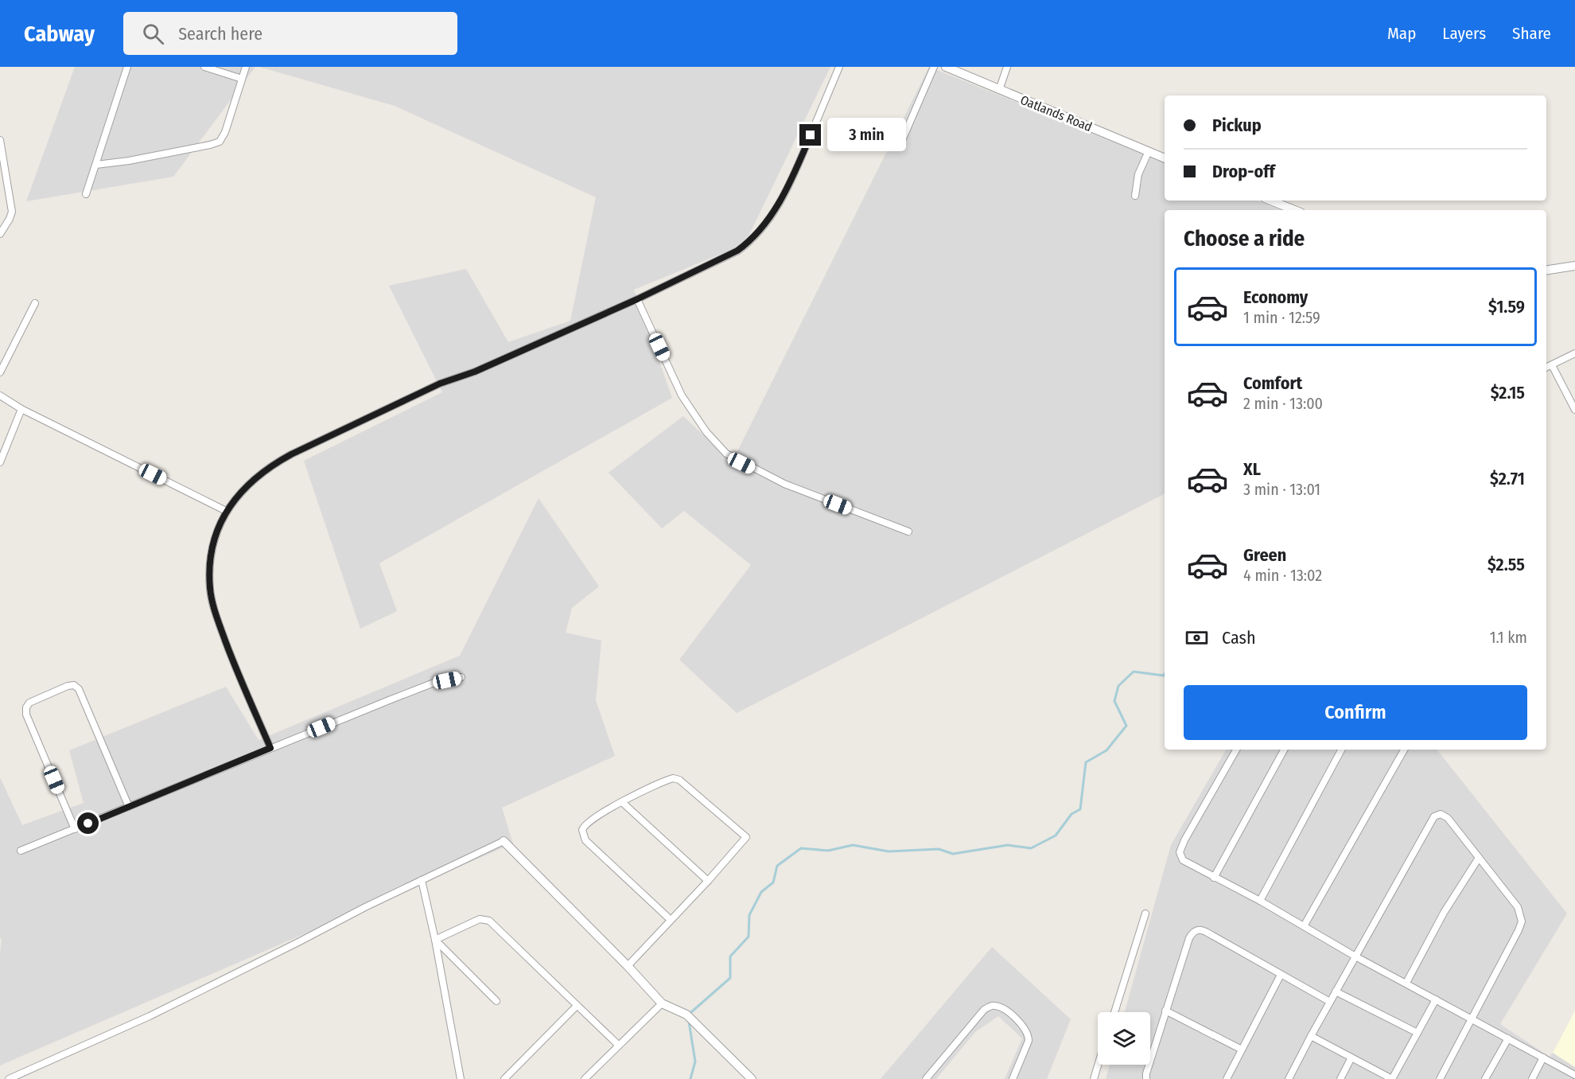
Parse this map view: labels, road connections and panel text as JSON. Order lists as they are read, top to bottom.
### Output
{
  "streets": {
    "street": ["Oatlands Road"]
  },
  "page": {
    "header": "Cabway",
    "search": "Search here",
    "nav": ["Map", "Layers", "Share"],
    "banner": ["Pickup", "Drop-off"],
    "bubble": "3 min",
    "heading": "Choose a ride",
    "list": [
      {
        "name": "Economy",
        "note": "1 min · 12:59",
        "value": "$1.59"
      },
      {
        "name": "Comfort",
        "note": "2 min · 13:00",
        "value": "$2.15"
      },
      {
        "name": "XL",
        "note": "3 min · 13:01",
        "value": "$2.71"
      },
      {
        "name": "Green",
        "note": "4 min · 13:02",
        "value": "$2.55"
      }
    ],
    "pay": ["Cash", "1.1 km"],
    "buttons": "Confirm"
  }
}
